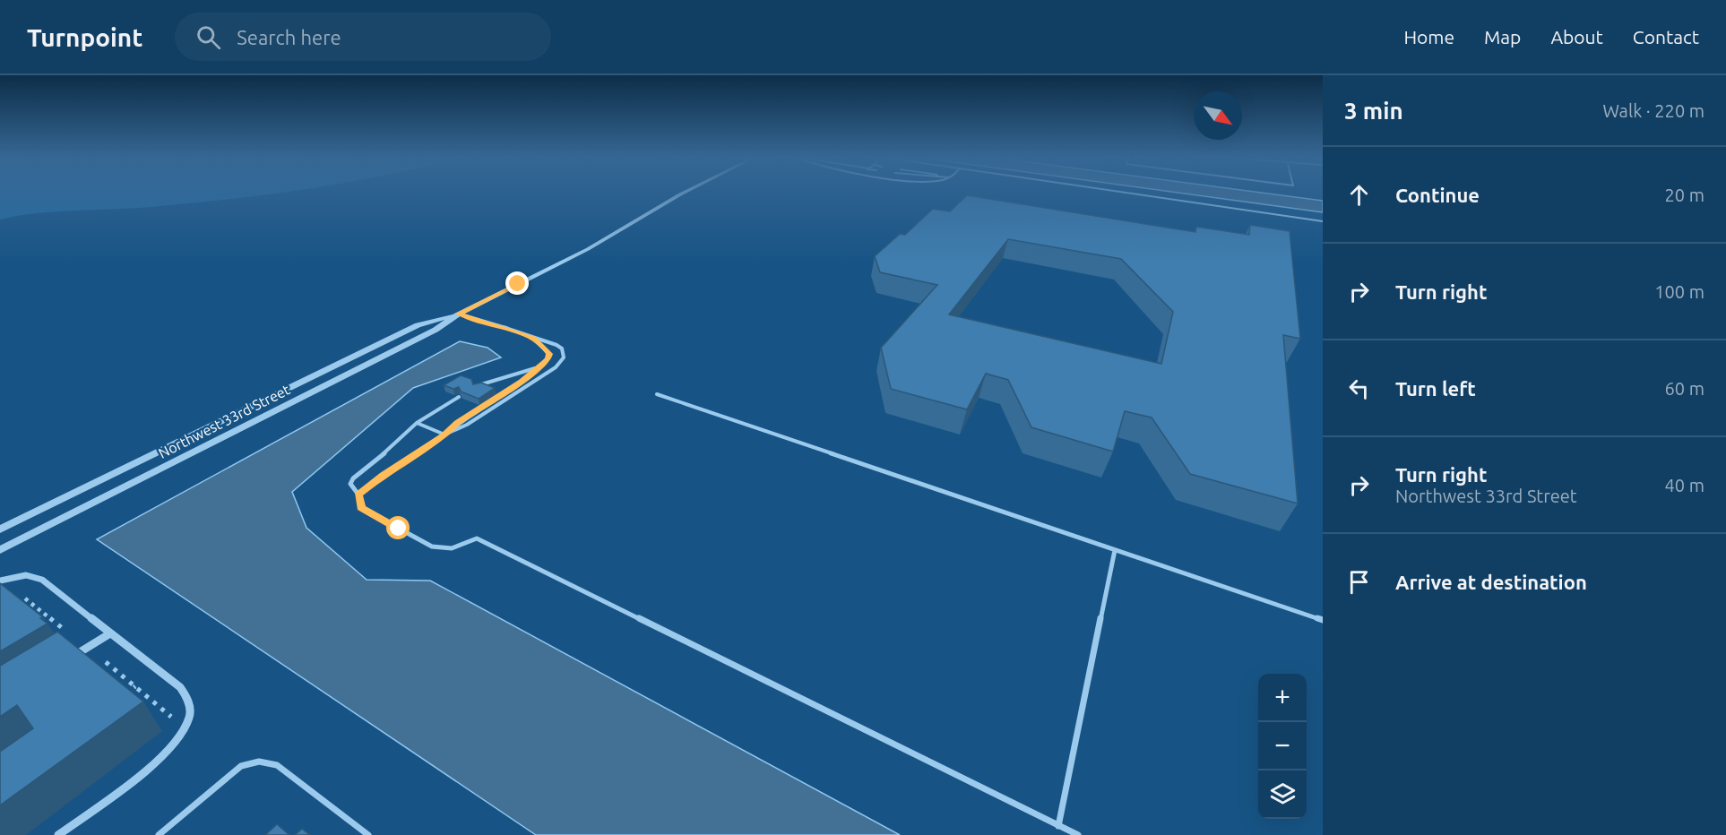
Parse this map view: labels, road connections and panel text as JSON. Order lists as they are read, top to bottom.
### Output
{
  "streets": {
    "street": ["Northwest 33rd Street"]
  },
  "north": "bottom right",
  "page": {
    "header": "Turnpoint",
    "search": "Search here",
    "nav": [
      "Home",
      "Map",
      "About",
      "Contact"
    ],
    "heading": ["3 min", "Walk · 220 m"],
    "list": [
      ["Continue", "20 m"],
      ["Turn right", "100 m"],
      ["Turn left", "60 m"],
      ["Turn right", "Northwest 33rd Street", "40 m"],
      "Arrive at destination"
    ],
    "map_buttons": ["+", "−"]
  }
}
